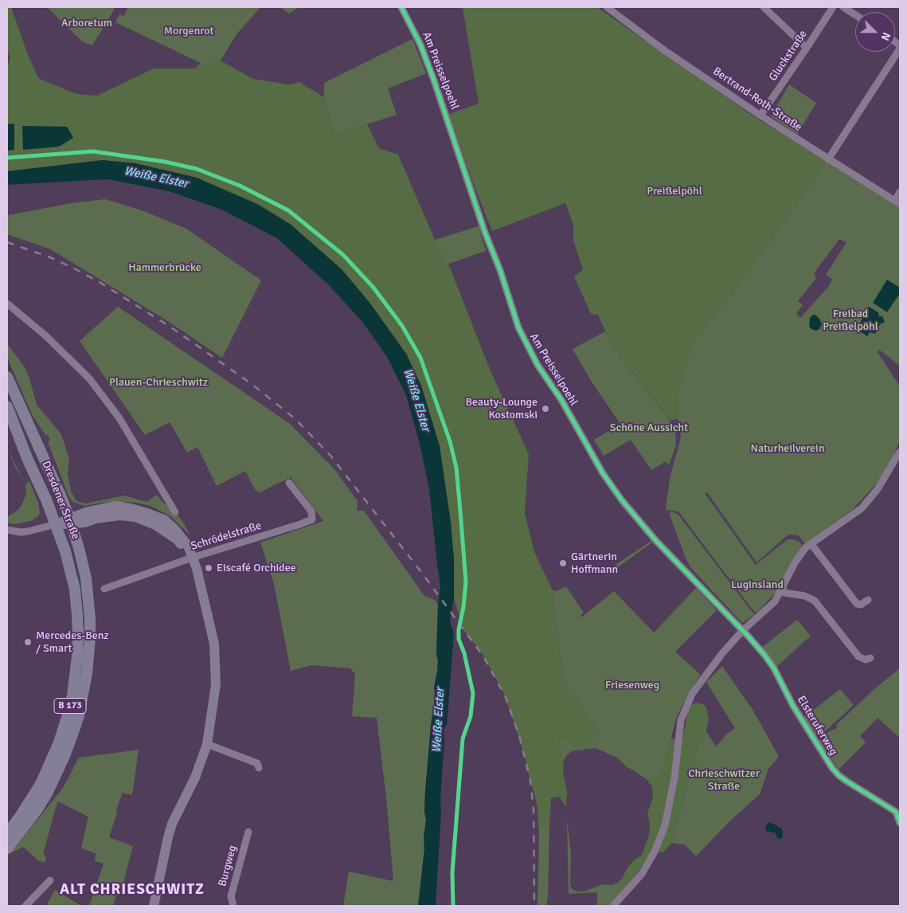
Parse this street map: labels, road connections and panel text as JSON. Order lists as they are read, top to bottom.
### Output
{
  "streets": {
    "main road": ["Dresdener Straße", "B 173"],
    "street": [
      "Gluckstraße",
      "Am Preisselpoehl",
      "Bertrand-Roth-Straße",
      "Schrödelstraße",
      "Elsteruferweg",
      "Burgweg"
    ]
  },
  "crossings": [
    ["Gluckstraße", "Bertrand-Roth-Straße"],
    ["Am Preisselpoehl", "Elsteruferweg"]
  ],
  "districts": ["ALT CHRIESCHWITZ"],
  "water": ["Weiße Elster"],
  "parks": [
    "Arboretum",
    "Morgenrot",
    "Preißelpöhl",
    "Hammerbrücke",
    "Freibad Preißelpöhl",
    "Plauen-Chrieschwitz",
    "Schöne Aussicht",
    "Naturheilverein",
    "Luginsland",
    "Friesenweg",
    "Chrieschwitzer Straße"
  ],
  "places": [
    "Beauty-Lounge Kostomski",
    "Gärtnerin Hoffmann",
    "Eiscafé Orchidee",
    "Mercedes-Benz / Smart"
  ],
  "north": "bottom right"
}
